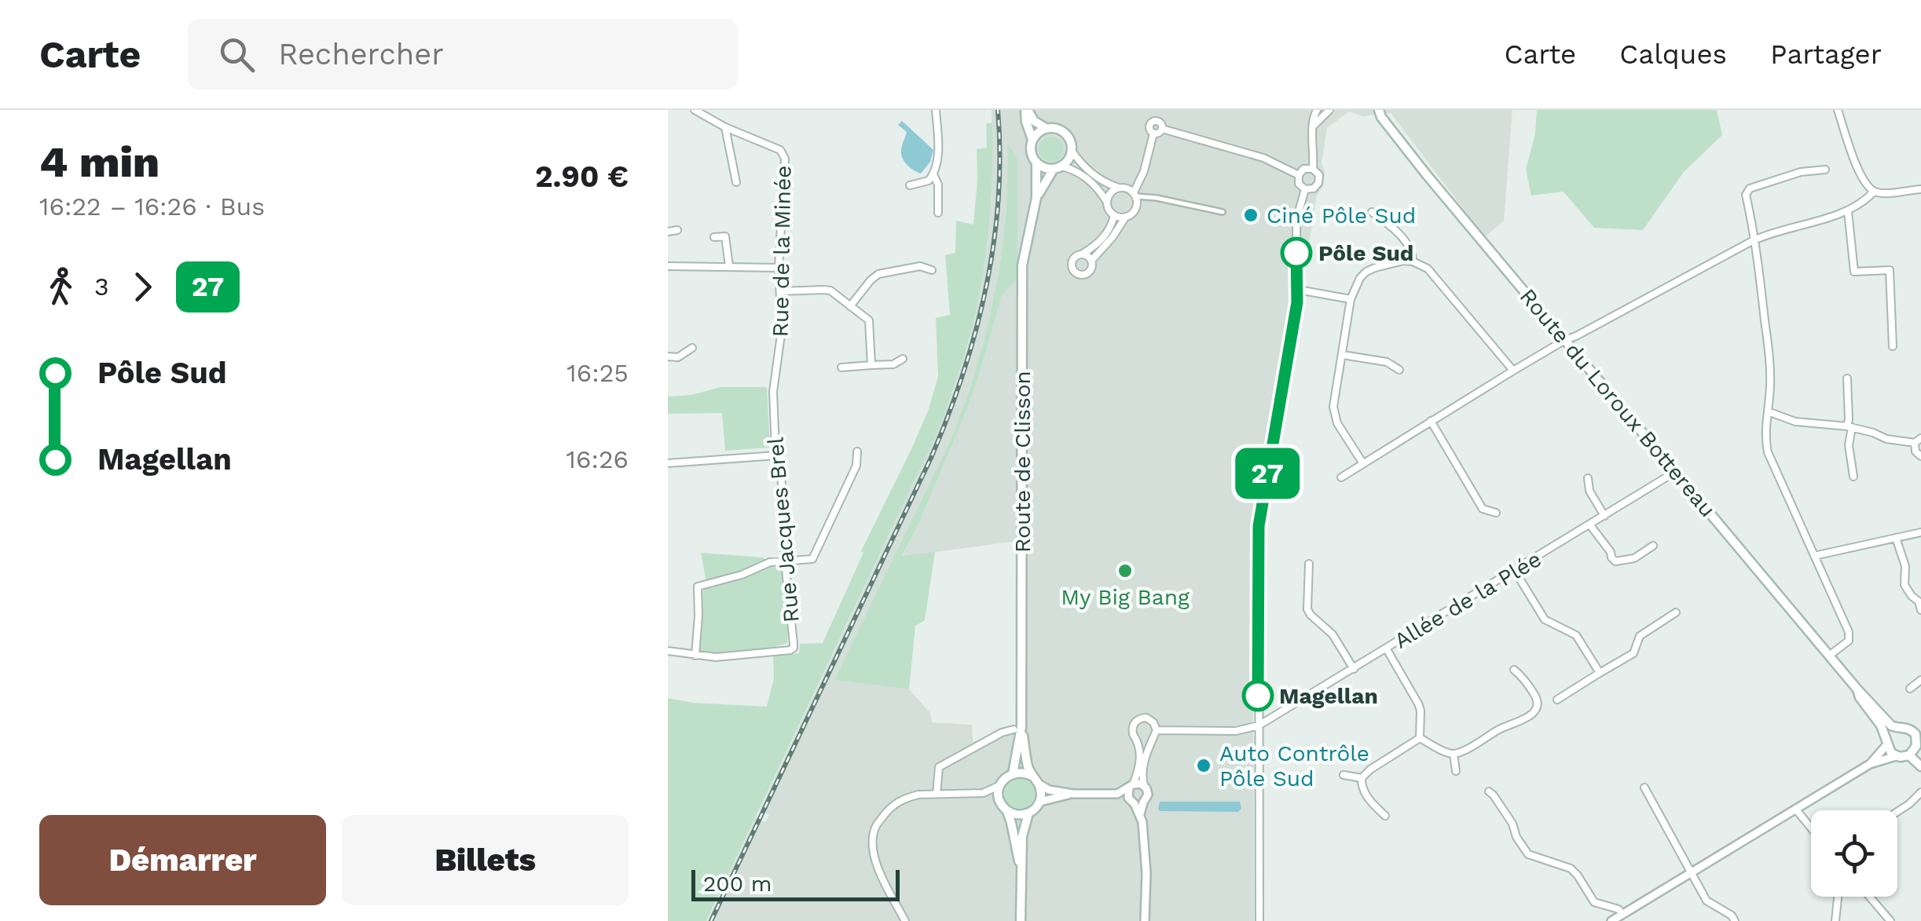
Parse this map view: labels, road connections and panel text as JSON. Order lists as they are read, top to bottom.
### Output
{
  "streets": {
    "main road": ["Route du Loroux Bottereau", "Route de Clisson"],
    "street": ["Rue de la Minée", "Rue Jacques Brel", "Allée de la Plée"]
  },
  "crossings": [
    ["Rue de la Minée", "Rue Jacques Brel"],
    ["Route du Loroux Bottereau", "Allée de la Plée"]
  ],
  "places": [
    "Ciné Pôle Sud",
    "Pôle Sud",
    "My Big Bang",
    "Magellan",
    "Auto Contrôle Pôle Sud"
  ],
  "lines": ["bus line 27"],
  "scale_bar": "200 m",
  "page": {
    "header": "Carte",
    "search": "Rechercher",
    "nav": ["Carte", "Calques", "Partager"],
    "heading": ["4 min", "16:22 – 16:26 · Bus", "2.90 €"],
    "on_map": "27",
    "legs": ["3", "27"],
    "list": [
      {
        "name": "Pôle Sud",
        "value": "16:25"
      },
      {
        "name": "Magellan",
        "value": "16:26"
      }
    ],
    "buttons": ["Démarrer", "Billets"],
    "scale": "200 m"
  }
}
